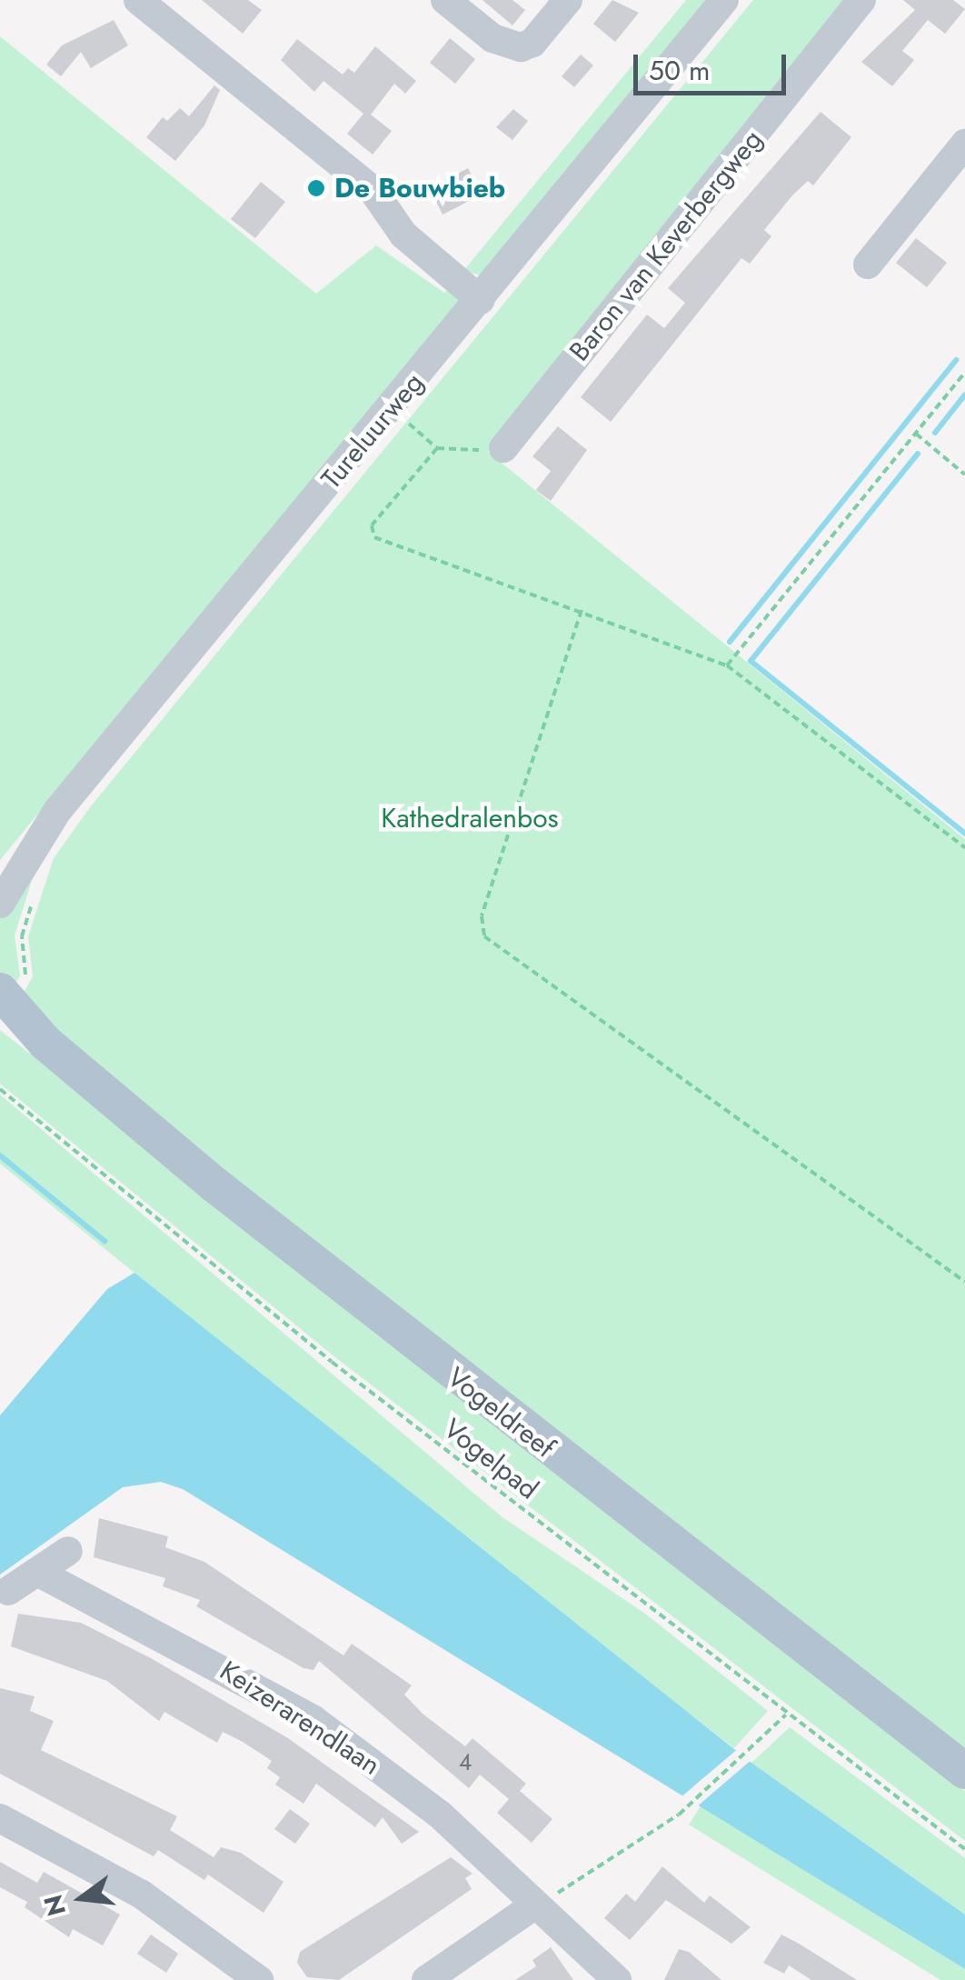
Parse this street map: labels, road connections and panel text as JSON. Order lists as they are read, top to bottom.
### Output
{
  "streets": {
    "main road": ["Vogeldreef"],
    "street": ["Baron van Keverbergweg", "Tureluurweg", "Keizerarendlaan"],
    "path": ["Vogelpad"]
  },
  "parks": ["Kathedralenbos"],
  "places": ["De Bouwbieb"],
  "house_numbers": ["4"],
  "scale_bar": "50 m",
  "north": "left"
}
